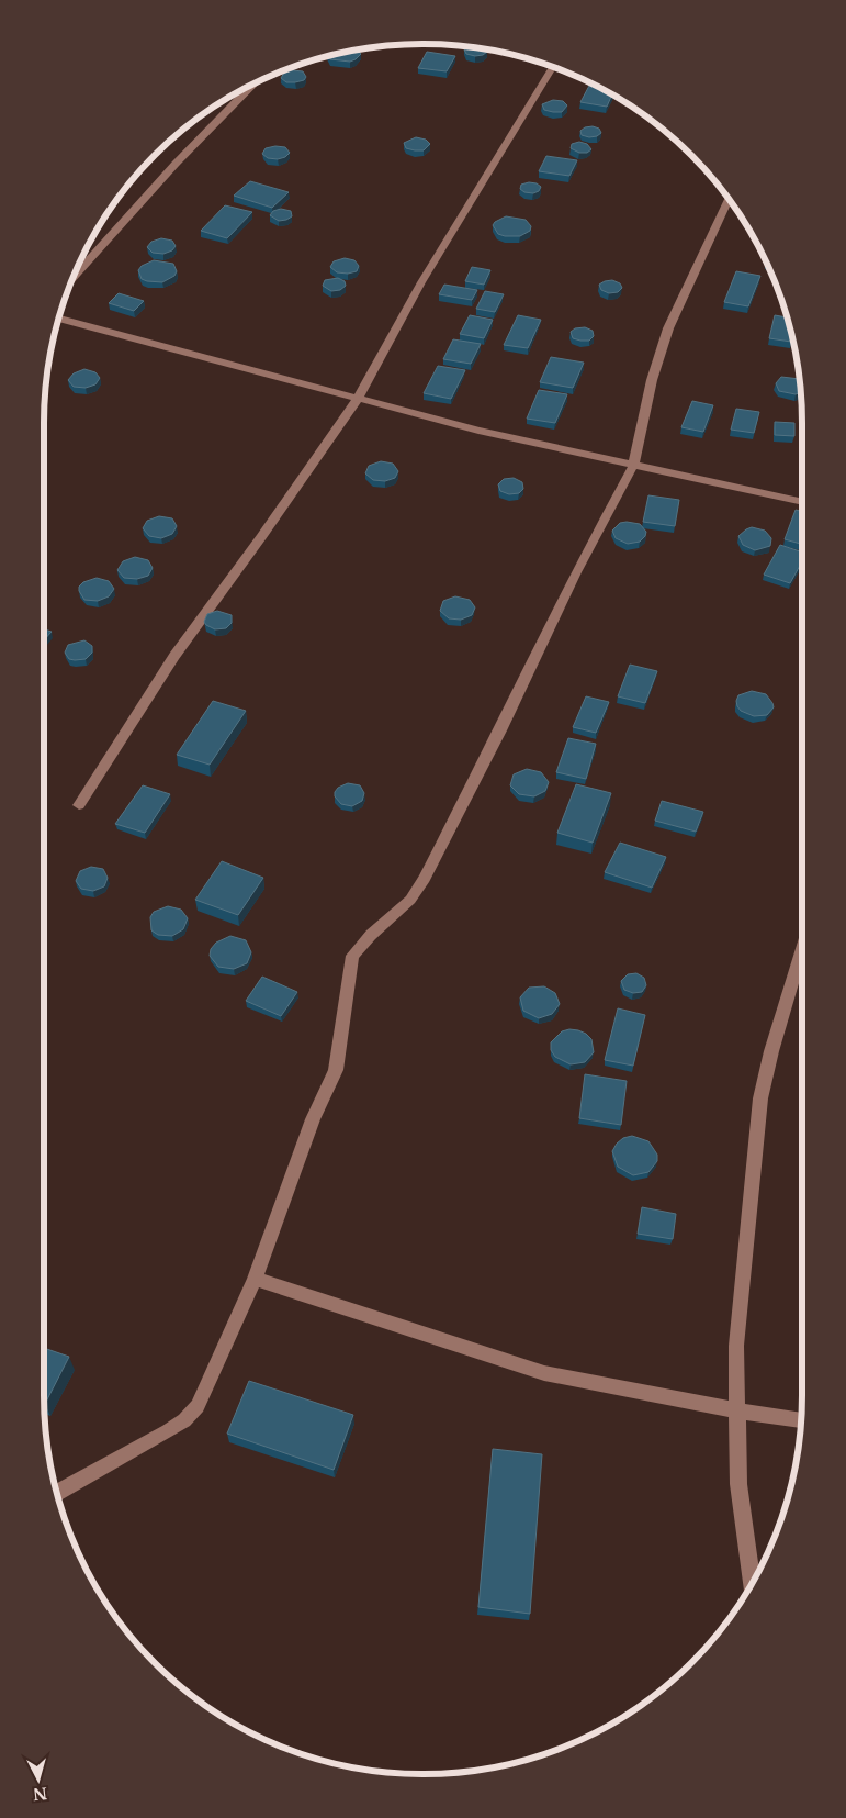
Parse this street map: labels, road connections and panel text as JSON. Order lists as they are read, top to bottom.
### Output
{
  "north": "bottom"
}
